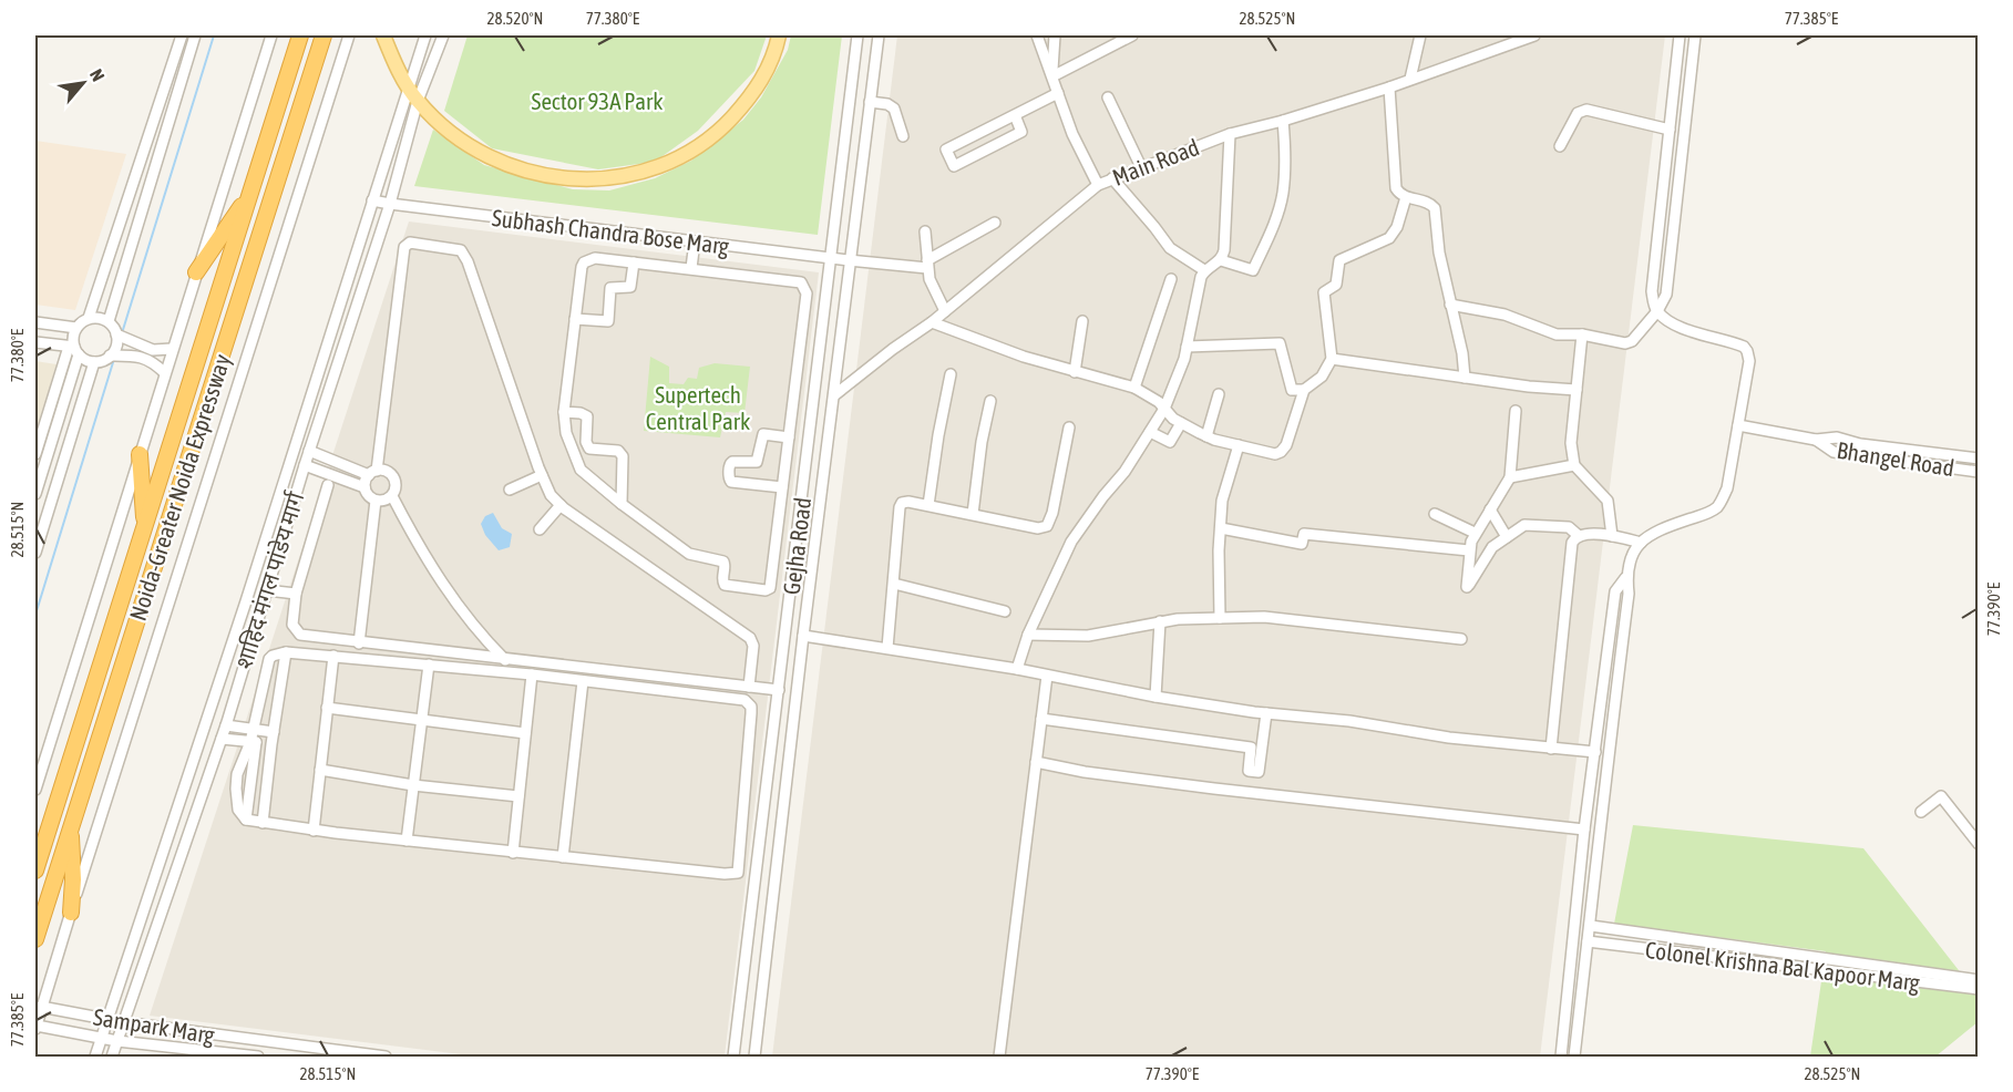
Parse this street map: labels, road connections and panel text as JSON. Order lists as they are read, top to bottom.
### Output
{
  "streets": {
    "highway": ["Noida-Greater Noida Expressway"],
    "street": [
      "Main Road",
      "Subhash Chandra Bose Marg",
      "Bhangel Road",
      "Gejha Road",
      "शाहिद मंगल पांडेय मार्ग",
      "Colonel Krishna Bal Kapoor Marg",
      "Sampark Marg"
    ]
  },
  "crossings": [
    ["Main Road", "Gejha Road"],
    ["Subhash Chandra Bose Marg", "Gejha Road"],
    ["Subhash Chandra Bose Marg", "शाहिद मंगल पांडेय मार्ग"],
    ["शाहिद मंगल पांडेय मार्ग", "Sampark Marg"]
  ],
  "parks": ["Sector 93A Park", "Supertech Central Park"],
  "north": "top right",
  "coordinates": [
    "28.520°N",
    "77.380°E",
    "28.525°N",
    "77.385°E",
    "28.515°N",
    "77.390°E"
  ]
}
